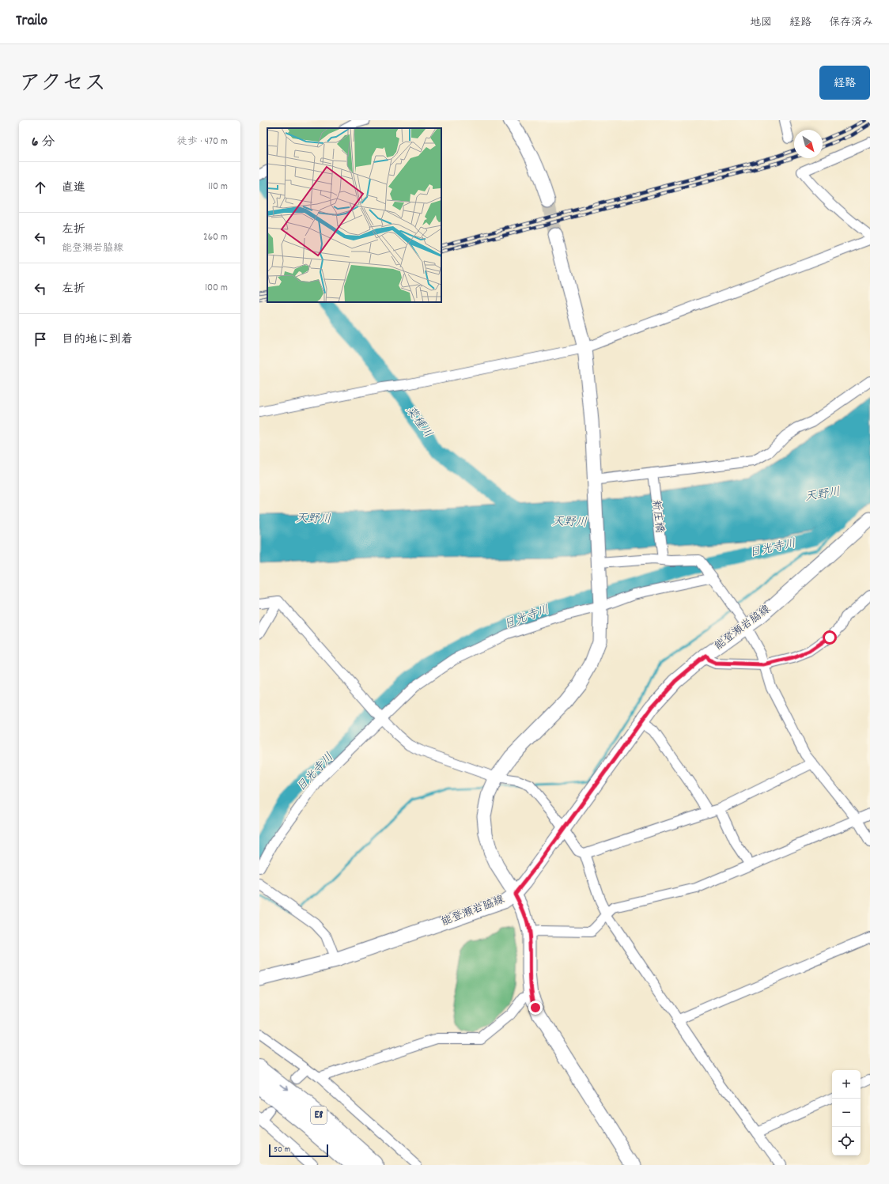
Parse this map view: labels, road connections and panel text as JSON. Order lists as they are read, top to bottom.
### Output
{
  "streets": {
    "highway": ["E8"],
    "street": ["新庄橋", "能登瀬岩脇線"]
  },
  "water": ["菜種川", "天野川", "日光寺川"],
  "scale_bar": "50 m",
  "north": "bottom right",
  "page": {
    "header": "Trailo",
    "nav": ["地図", "経路", "保存済み"],
    "title": "アクセス",
    "buttons": "経路",
    "heading": ["6 分", "徒歩 · 470 m"],
    "list": [
      ["直進", "110 m"],
      ["左折", "能登瀬岩脇線", "260 m"],
      ["左折", "100 m"],
      "目的地に到着"
    ],
    "map_buttons": ["+", "−"],
    "scale": "50 m"
  }
}
